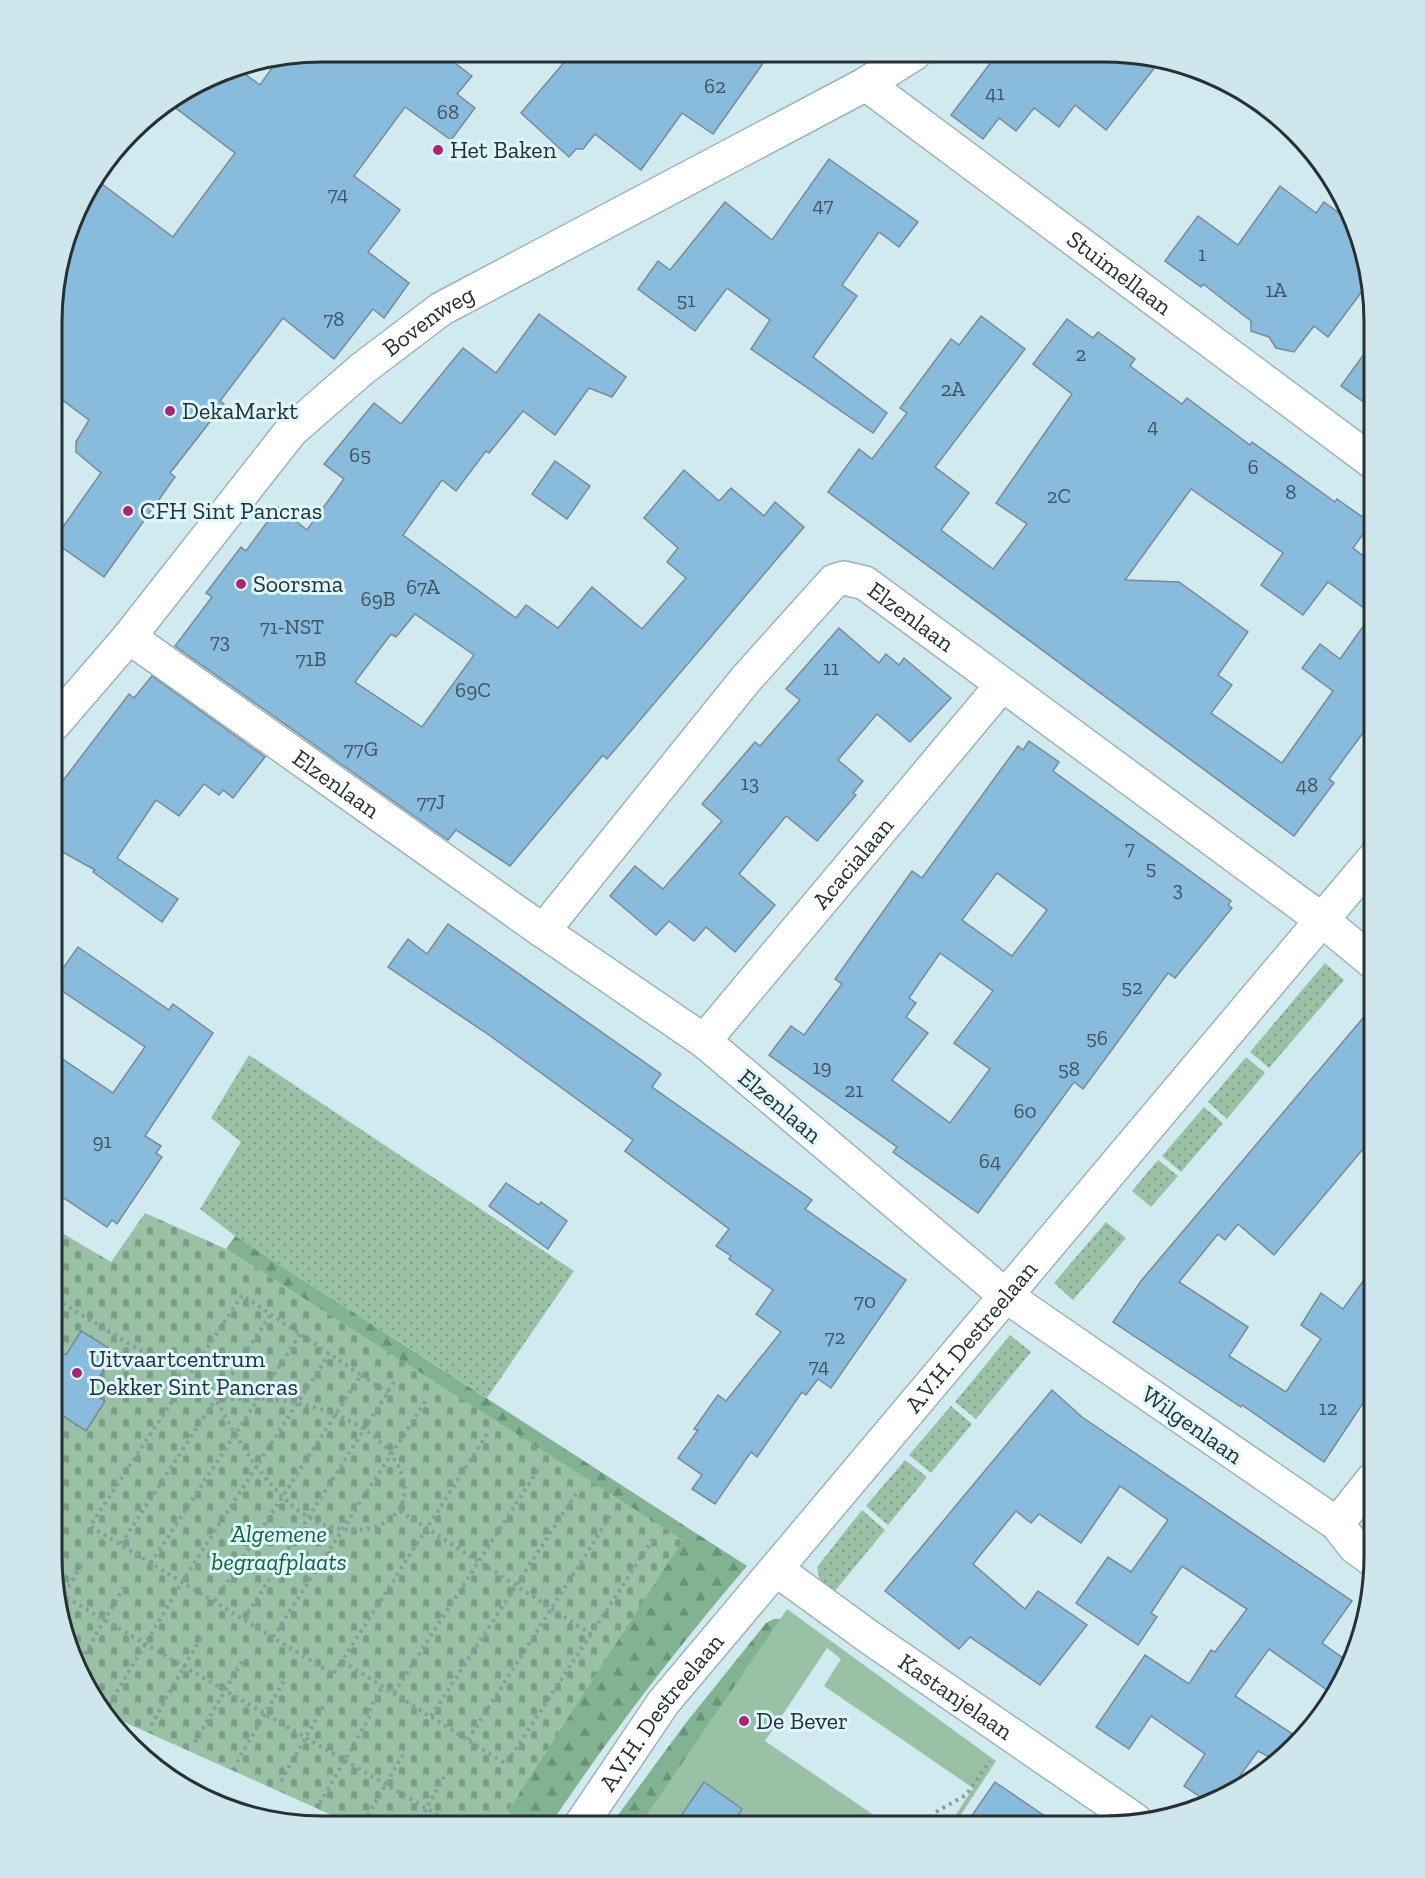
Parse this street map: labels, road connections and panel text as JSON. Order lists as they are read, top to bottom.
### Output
{
  "streets": {
    "street": [
      "Stuimellaan",
      "Bovenweg",
      "Elzenlaan",
      "Acacialaan",
      "A.V.H. Destreelaan",
      "Wilgenlaan",
      "Kastanjelaan"
    ]
  },
  "crossings": [
    ["Stuimellaan", "Bovenweg"],
    ["Bovenweg", "Elzenlaan"],
    ["Elzenlaan", "Acacialaan"],
    ["Elzenlaan", "A.V.H. Destreelaan"],
    ["Elzenlaan", "Wilgenlaan"],
    ["A.V.H. Destreelaan", "Wilgenlaan"],
    ["A.V.H. Destreelaan", "Kastanjelaan"]
  ],
  "parks": ["Algemene begraafplaats"],
  "places": [
    "Het Baken",
    "DekaMarkt",
    "CFH Sint Pancras",
    "Soorsma",
    "Uitvaartcentrum Dekker Sint Pancras",
    "De Bever"
  ],
  "house_numbers": [
    "62",
    "41",
    "68",
    "74",
    "47",
    "1",
    "1A",
    "51",
    "78",
    "2",
    "2A",
    "4",
    "65",
    "6",
    "8",
    "2C",
    "67A",
    "69B",
    "71-NST",
    "73",
    "71B",
    "11",
    "69C",
    "77G",
    "13",
    "48",
    "77J",
    "7",
    "5",
    "3",
    "52",
    "56",
    "19",
    "58",
    "21",
    "60",
    "91",
    "64",
    "70",
    "72",
    "74",
    "12"
  ]
}
